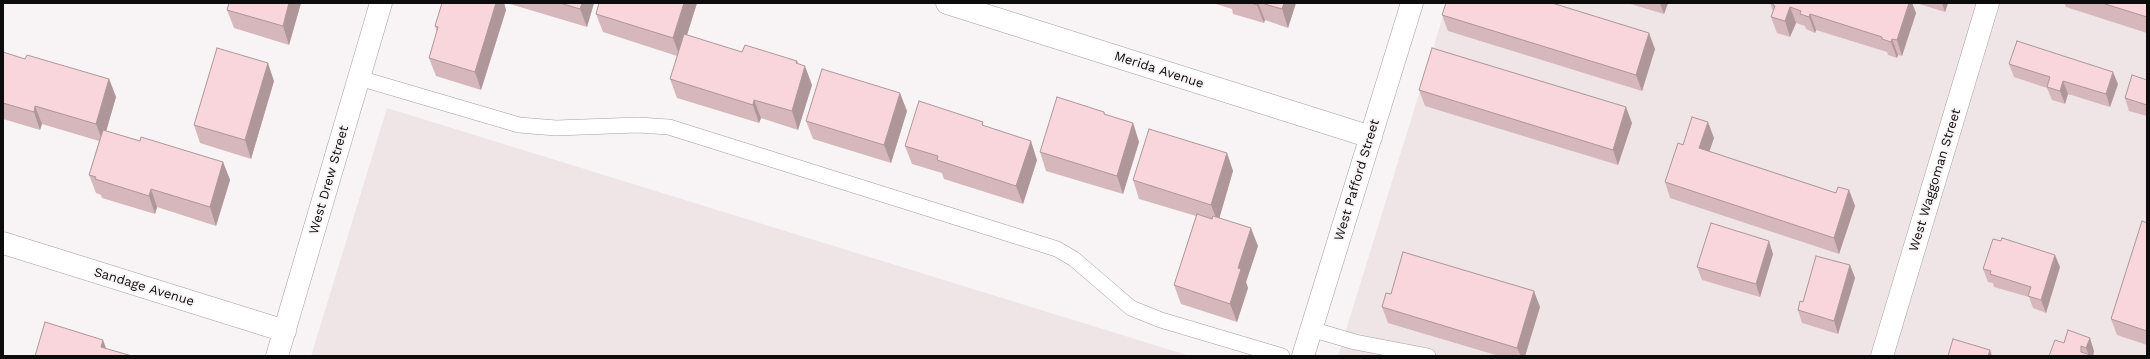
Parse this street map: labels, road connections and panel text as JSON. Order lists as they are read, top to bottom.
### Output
{
  "streets": {
    "street": [
      "Merida Avenue",
      "West Drew Street",
      "West Pafford Street",
      "West Waggoman Street",
      "Sandage Avenue"
    ]
  },
  "crossings": [
    ["Merida Avenue", "West Pafford Street"],
    ["West Drew Street", "Sandage Avenue"]
  ]
}
